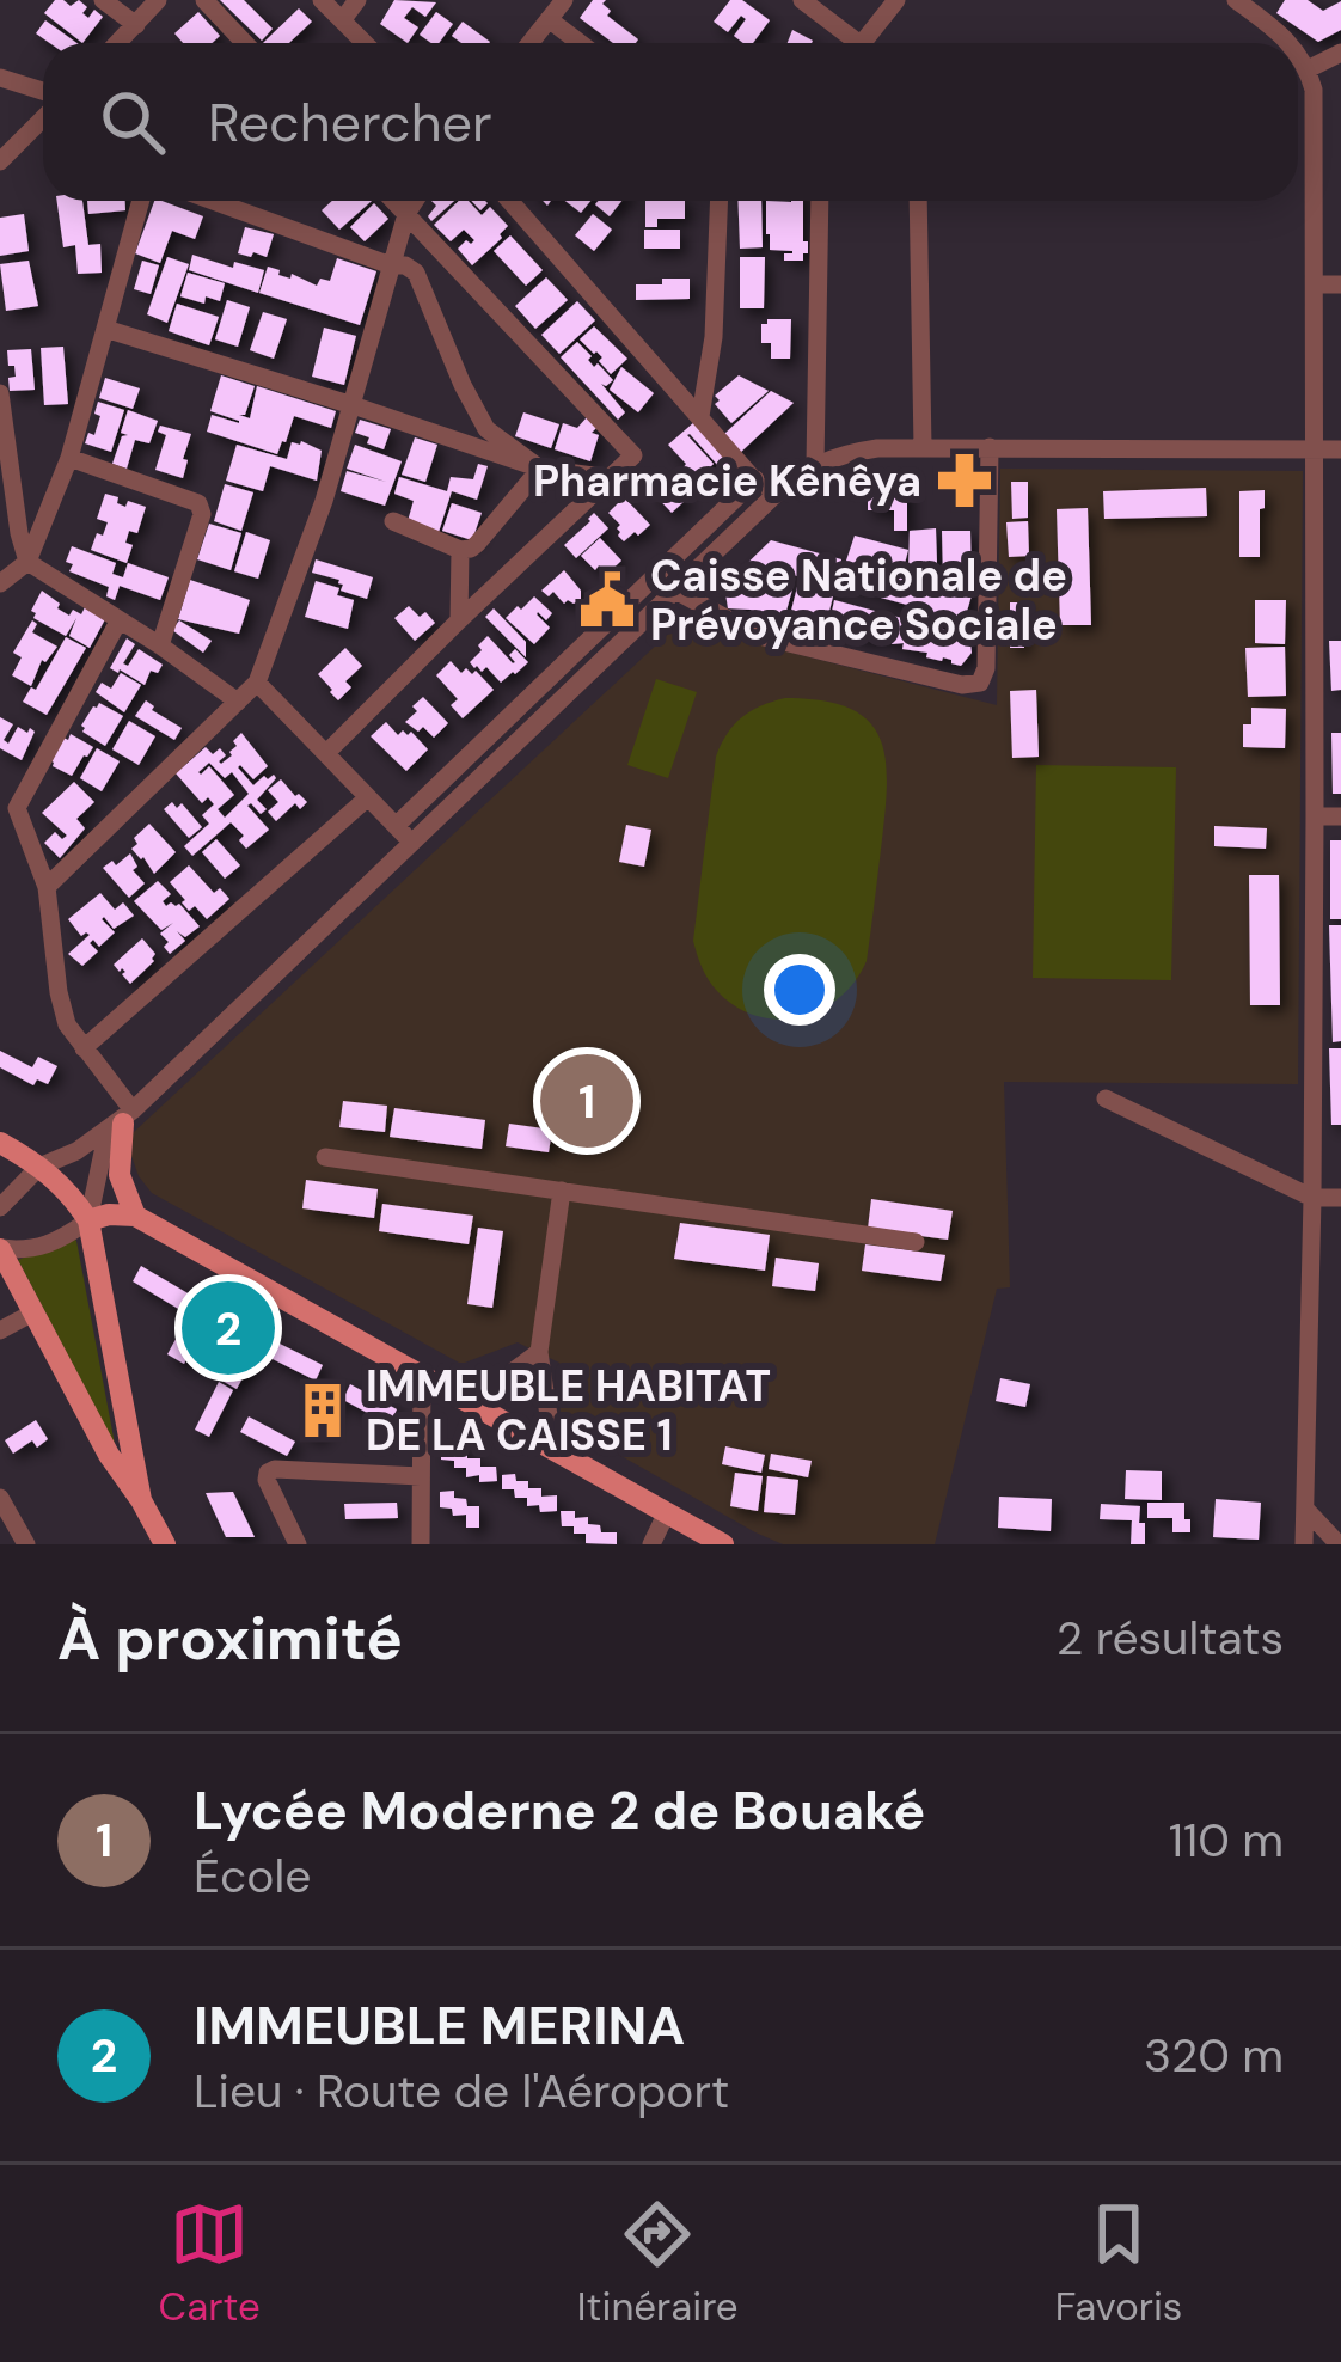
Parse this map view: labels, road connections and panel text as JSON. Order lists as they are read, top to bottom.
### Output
{
  "places": {
    "pharmacy": ["Pharmacie Kênêya"],
    "public building": ["Caisse Nationale de Prévoyance Sociale"],
    "building": ["IMMEUBLE HABITAT DE LA CAISSE 1"]
  },
  "page": {
    "search": "Rechercher",
    "pins": ["1", "2"],
    "heading": ["À proximité", "2 résultats"],
    "list": [
      {
        "mark": "1",
        "name": "Lycée Moderne 2 de Bouaké",
        "note": "École",
        "value": "110 m"
      },
      {
        "mark": "2",
        "name": "IMMEUBLE MERINA",
        "note": "Lieu · Route de l'Aéroport",
        "value": "320 m"
      }
    ],
    "nav": ["Carte", "Itinéraire", "Favoris"]
  }
}
